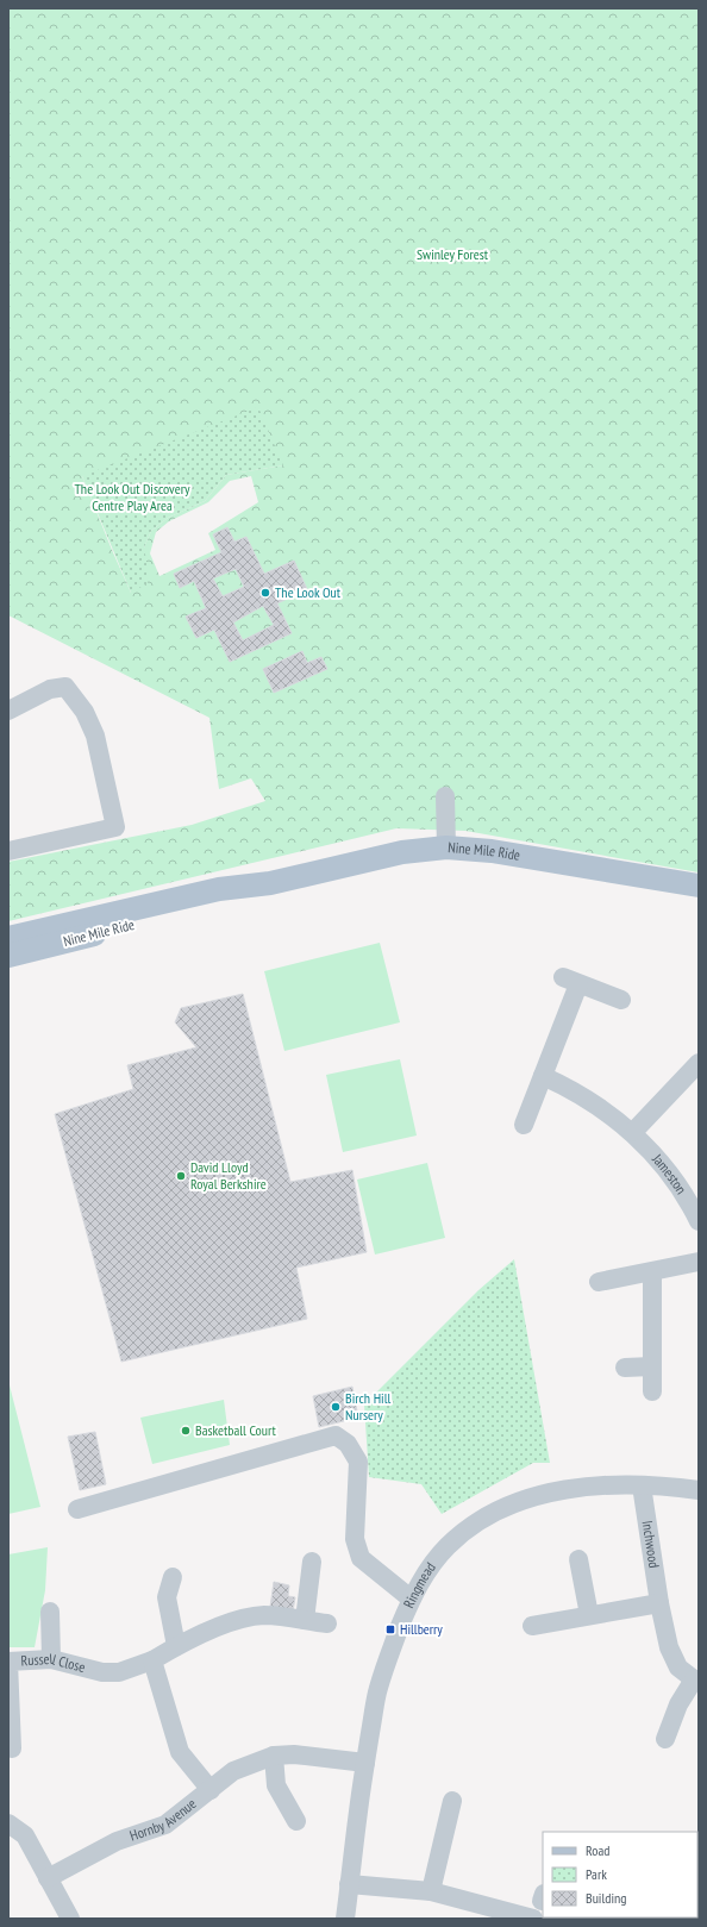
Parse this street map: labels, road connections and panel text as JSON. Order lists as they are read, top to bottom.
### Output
{
  "streets": {
    "main road": ["Nine Mile Ride"],
    "street": [
      "Jameston",
      "Inchwood",
      "Ringmead",
      "Russell Close",
      "Hornby Avenue"
    ]
  },
  "crossings": [
    ["Inchwood", "Ringmead"],
    ["Ringmead", "Hornby Avenue"]
  ],
  "parks": ["Swinley Forest", "The Look Out Discovery Centre Play Area"],
  "places": {
    "other": [
      "The Look Out",
      "David Lloyd Royal Berkshire",
      "Birch Hill Nursery",
      "Basketball Court"
    ],
    "transit": ["Hillberry"]
  },
  "legend": ["Road", "Park", "Building"]
}
